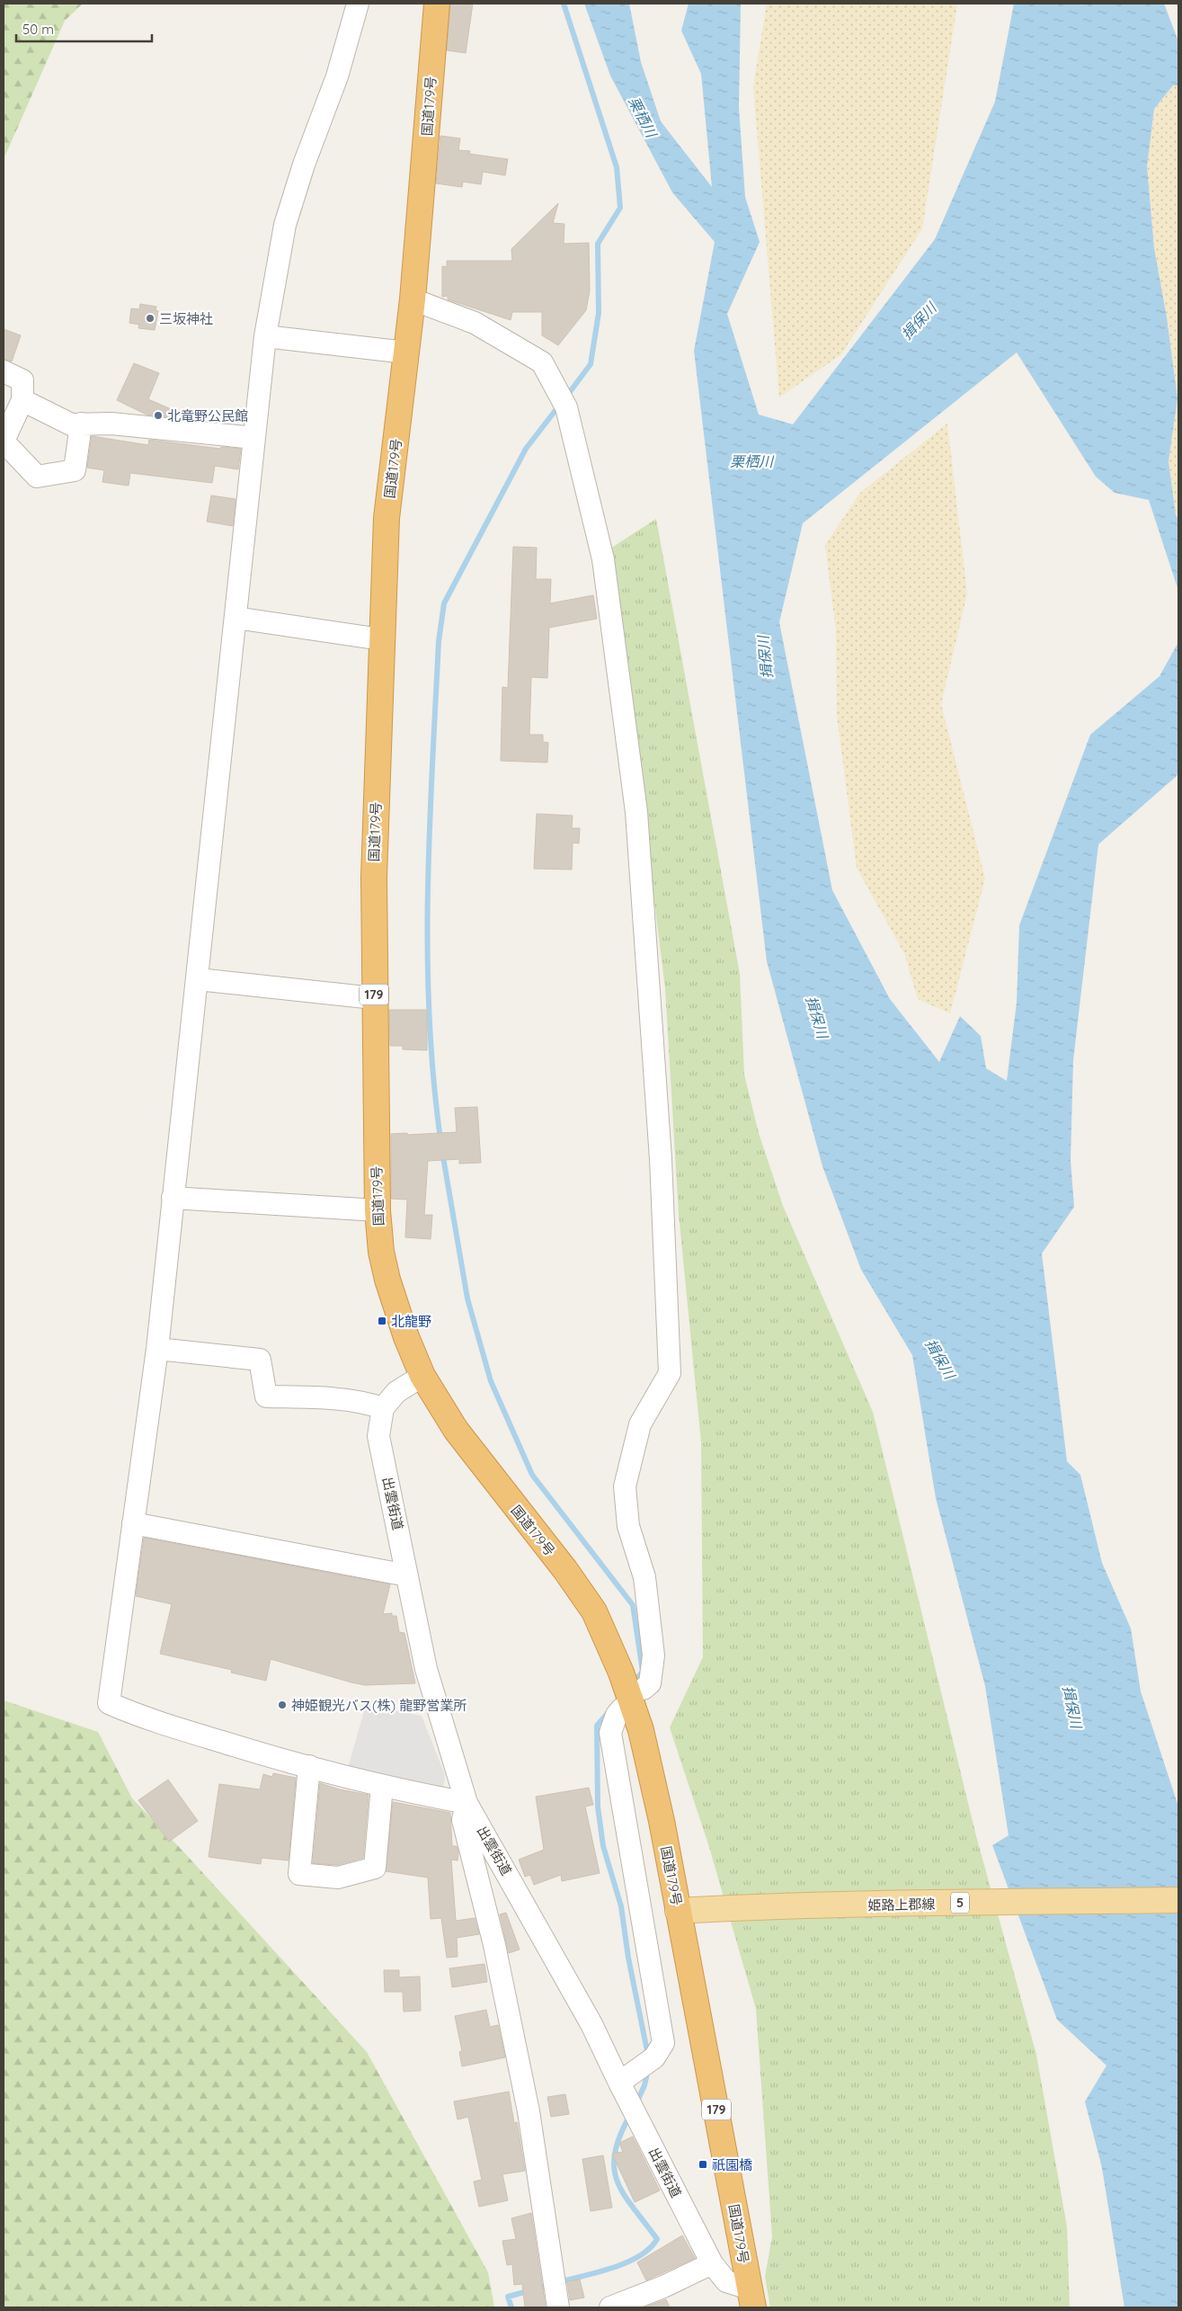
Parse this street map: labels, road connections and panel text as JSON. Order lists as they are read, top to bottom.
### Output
{
  "streets": {
    "highway": ["国道179号", "179"],
    "main road": ["5", "姫路上郡線"],
    "street": ["出雲街道"]
  },
  "crossings": [
    ["国道179号", "出雲街道"],
    ["国道179号", "姫路上郡線"]
  ],
  "water": ["栗栖川", "揖保川"],
  "places": {
    "other": ["三坂神社", "北竜野公民館", "神姫観光バス(株) 龍野営業所"],
    "transit": ["北龍野", "祇園橋"]
  },
  "scale_bar": "50 m"
}
